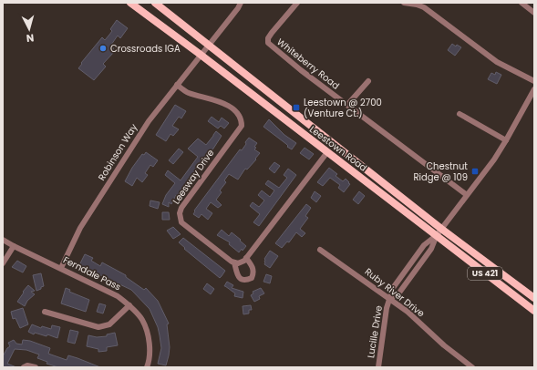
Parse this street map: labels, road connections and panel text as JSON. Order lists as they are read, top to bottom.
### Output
{
  "streets": {
    "main road": ["Leestown Road", "US 421"],
    "street": [
      "Whiteberry Road",
      "Robinson Way",
      "Leesway Drive",
      "Ferndale Pass",
      "Ruby River Drive",
      "Lucille Drive"
    ]
  },
  "crossings": [
    ["Leestown Road", "Robinson Way"],
    ["Leestown Road", "Lucille Drive"],
    ["Robinson Way", "Leesway Drive"],
    ["Robinson Way", "Ferndale Pass"],
    ["Ruby River Drive", "Lucille Drive"]
  ],
  "places": {
    "other": ["Crossroads IGA"],
    "transit": ["Leestown @ 2700 (Venture Ct.)", "Chestnut Ridge @ 109"]
  },
  "north": "bottom"
}
